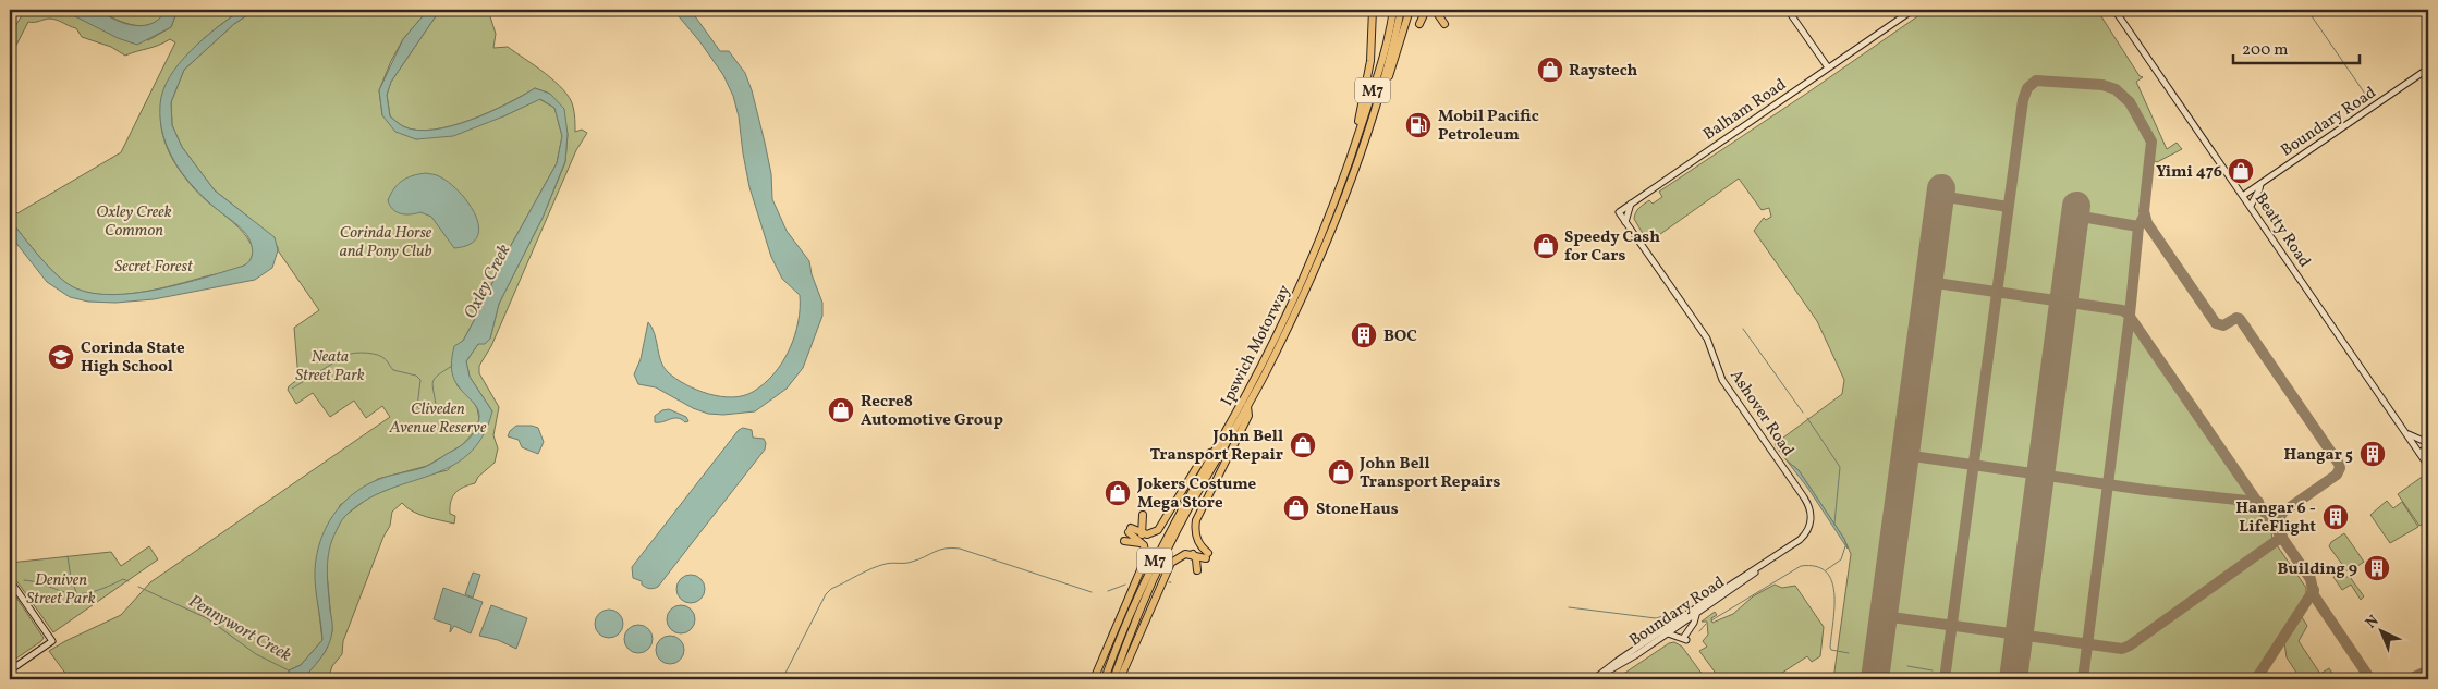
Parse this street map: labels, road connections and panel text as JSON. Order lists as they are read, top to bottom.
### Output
{
  "streets": {
    "highway": ["M7", "Ipswich Motorway"],
    "main road": [
      "Balham Road",
      "Boundary Road",
      "Beatty Road",
      "Ashover Road"
    ]
  },
  "crossings": [
    ["Balham Road", "Ashover Road"],
    ["Boundary Road", "Beatty Road"],
    ["Boundary Road", "Ashover Road"]
  ],
  "water": ["Oxley Creek", "Pennywort Creek"],
  "parks": [
    "Oxley Creek Common",
    "Corinda Horse and Pony Club",
    "Secret Forest",
    "Neata Street Park",
    "Cliveden Avenue Reserve",
    "Deniven Street Park"
  ],
  "places": {
    "shop": [
      "Raystech",
      "Yimi 476",
      "Speedy Cash for Cars",
      "Recre8 Automotive Group",
      "John Bell Transport Repair",
      "John Bell Transport Repairs",
      "Jokers Costume Mega Store",
      "StoneHaus"
    ],
    "fuel station": ["Mobil Pacific Petroleum"],
    "building": [
      "BOC",
      "Hangar 5",
      "Hangar 6 - LifeFlight",
      "Building 9"
    ],
    "school or university": ["Corinda State High School"]
  },
  "scale_bar": "200 m",
  "north": "top left"
}
